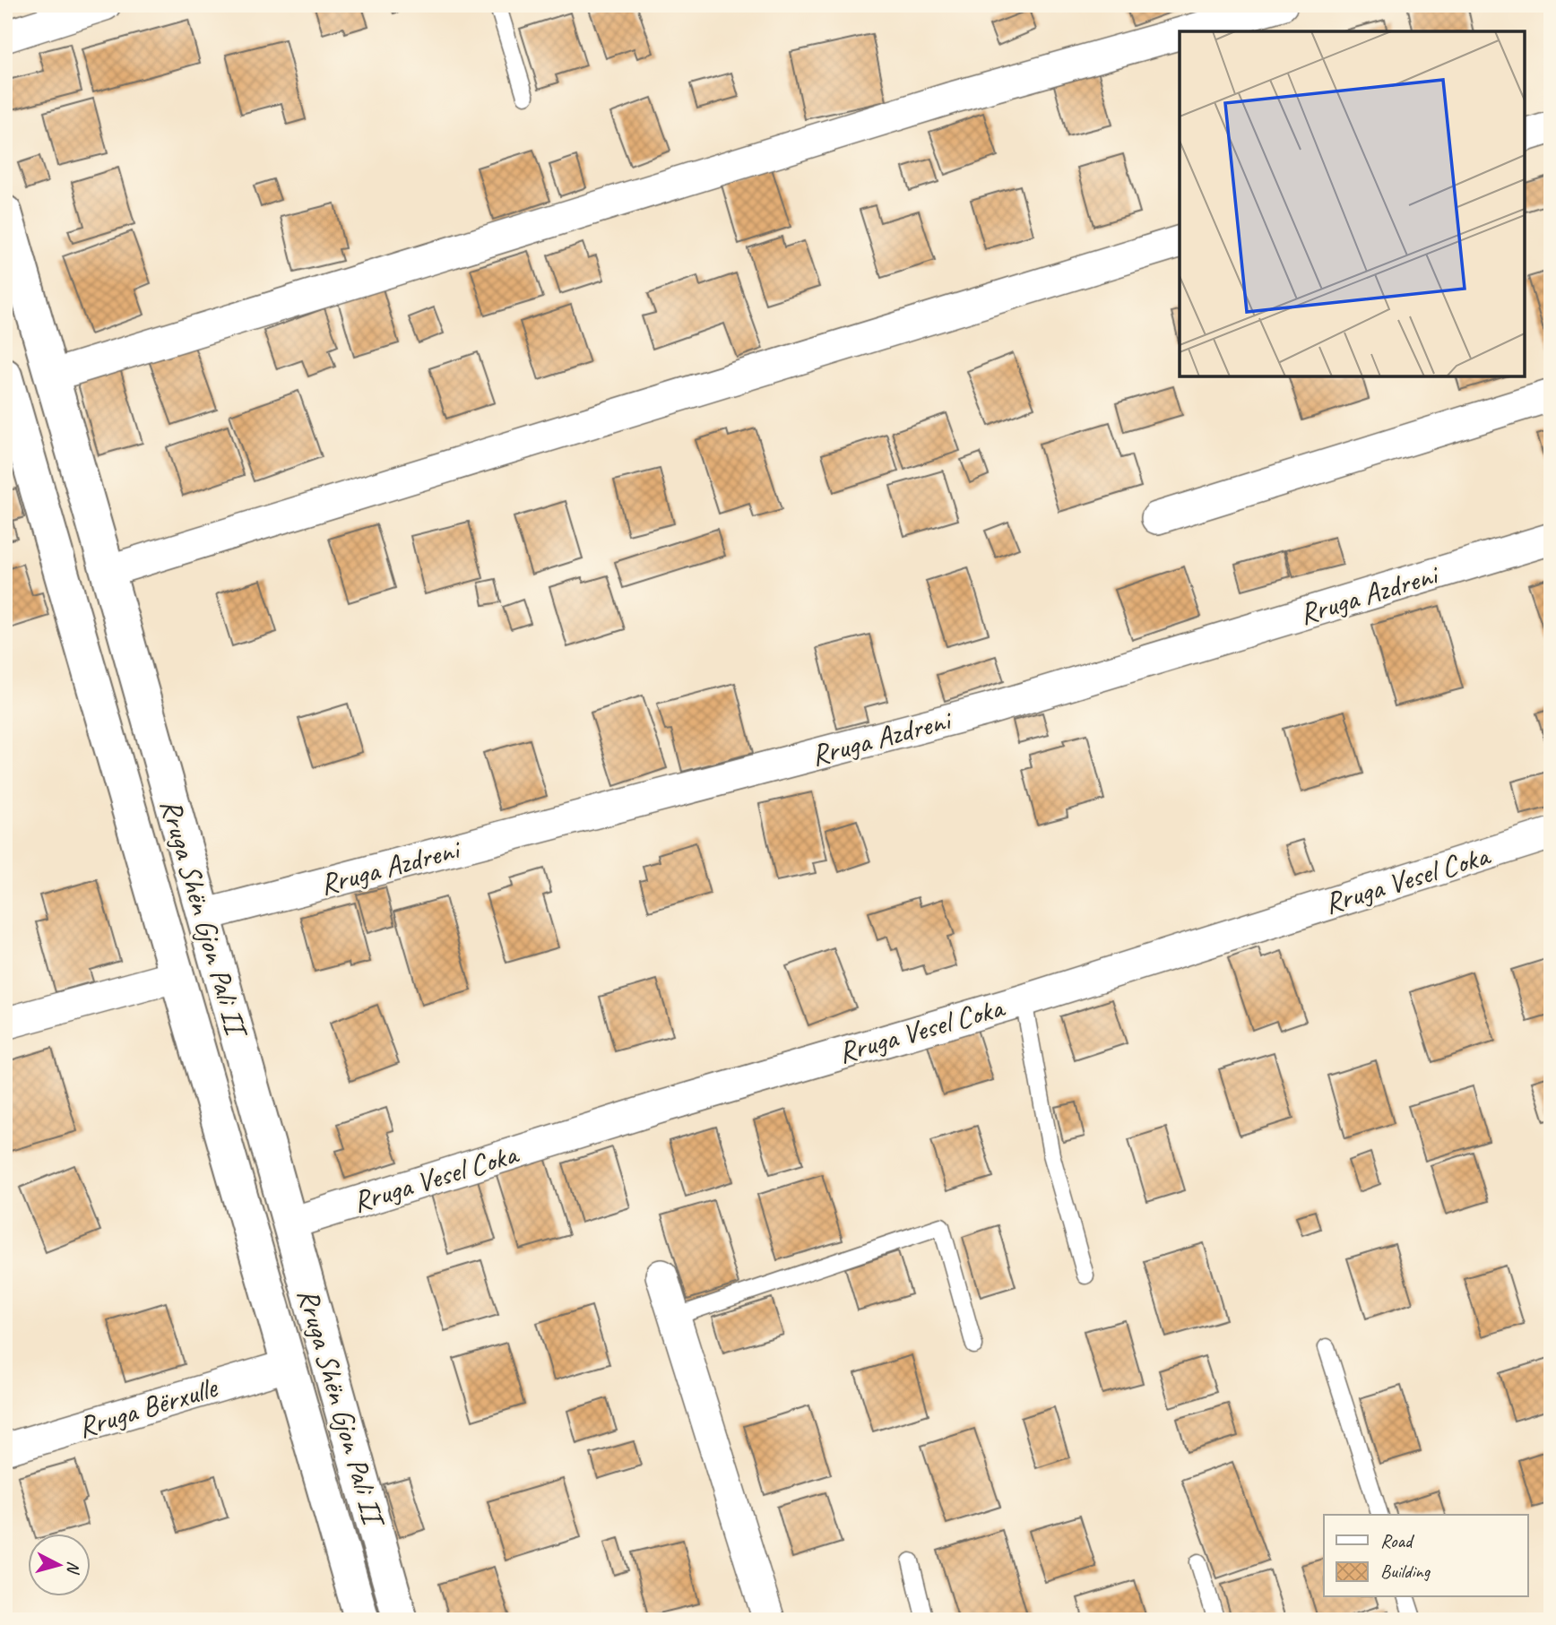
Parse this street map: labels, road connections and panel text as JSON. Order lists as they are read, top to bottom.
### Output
{
  "streets": {
    "street": [
      "Rruga Azdreni",
      "Rruga Vesel Coka",
      "Rruga Shën Gjon Pali II",
      "Rruga Bërxulle"
    ]
  },
  "crossings": [
    ["Rruga Azdreni", "Rruga Shën Gjon Pali II"],
    ["Rruga Vesel Coka", "Rruga Shën Gjon Pali II"],
    ["Rruga Shën Gjon Pali II", "Rruga Bërxulle"]
  ],
  "legend": ["Road", "Building"],
  "north": "right"
}
